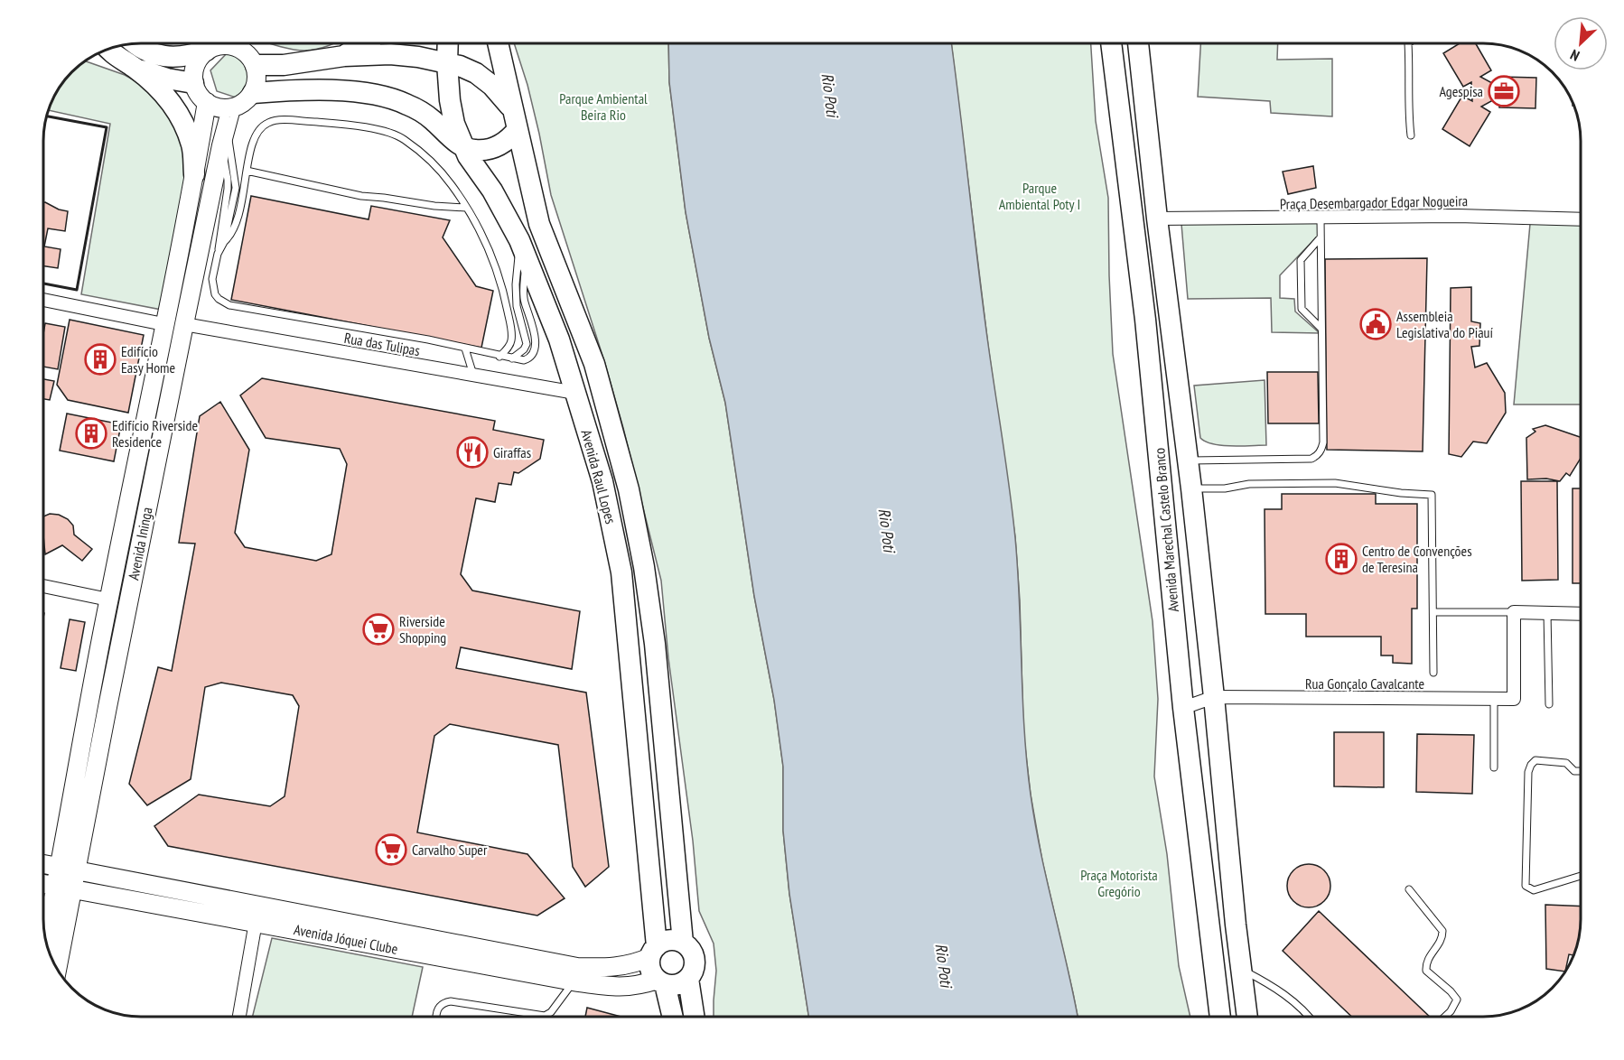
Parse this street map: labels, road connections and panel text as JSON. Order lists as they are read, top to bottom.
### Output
{
  "streets": {
    "main road": [
      "Avenida Raul Lopes",
      "Avenida Marechal Castelo Branco",
      "Avenida Ininga",
      "Avenida Jóquei Clube"
    ],
    "street": ["Praça Desembargador Edgar Nogueira", "Rua das Tulipas", "Rua Gonçalo Cavalcante"]
  },
  "crossings": [
    ["Praça Desembargador Edgar Nogueira", "Avenida Marechal Castelo Branco"],
    ["Rua das Tulipas", "Avenida Raul Lopes"],
    ["Rua das Tulipas", "Avenida Ininga"],
    ["Avenida Raul Lopes", "Avenida Jóquei Clube"],
    ["Avenida Marechal Castelo Branco", "Rua Gonçalo Cavalcante"],
    ["Avenida Ininga", "Avenida Jóquei Clube"]
  ],
  "water": ["Rio Poti"],
  "parks": ["Parque Ambiental Beira Rio", "Parque Ambiental Poty I", "Praça Motorista Gregório"],
  "places": {
    "office": ["Agespisa"],
    "public building": ["Assembleia Legislativa do Piauí"],
    "building": ["Edifício Easy Home", "Edifício Riverside Residence", "Centro de Convenções de Teresina"],
    "restaurant": ["Giraffas"],
    "supermarket": ["Riverside Shopping", "Carvalho Super"]
  },
  "north": "bottom left"
}
